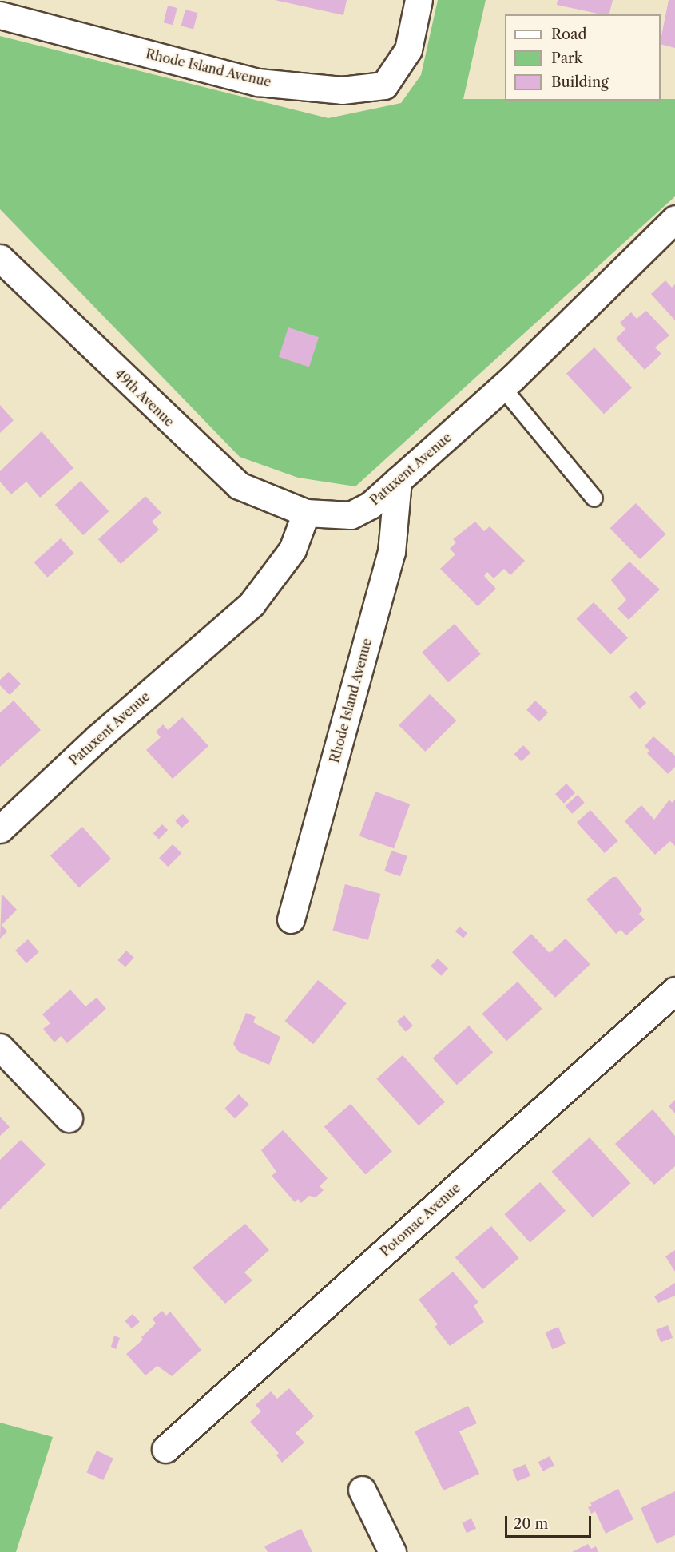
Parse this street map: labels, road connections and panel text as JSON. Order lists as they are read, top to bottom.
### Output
{
  "streets": {
    "street": [
      "Rhode Island Avenue",
      "49th Avenue",
      "Patuxent Avenue",
      "Potomac Avenue"
    ]
  },
  "crossings": [
    ["Rhode Island Avenue", "Patuxent Avenue"],
    ["49th Avenue", "Patuxent Avenue"]
  ],
  "legend": ["Road", "Park", "Building"],
  "scale_bar": "20 m"
}
